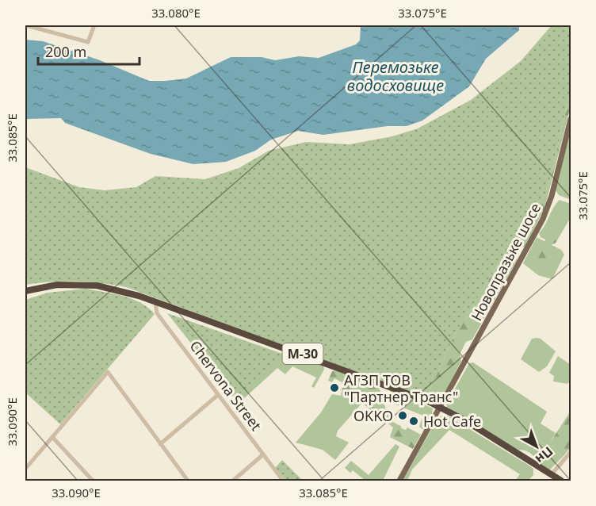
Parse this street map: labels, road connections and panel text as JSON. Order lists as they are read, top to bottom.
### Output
{
  "streets": {
    "highway": ["М-30"],
    "main road": ["Новопразьке шосе"],
    "street": ["Chervona Street"]
  },
  "crossings": [
    ["Новопразьке шосе", "М-30"],
    ["М-30", "Chervona Street"]
  ],
  "water": ["Перемозьке водосховище"],
  "places": ["АГЗП ТОВ \"Партнер Транс\"", "OKKO", "Hot Cafe"],
  "scale_bar": "200 m",
  "north": "bottom right",
  "coordinates": [
    "33.080°E",
    "33.075°E",
    "33.085°E",
    "33.090°E"
  ]
}
